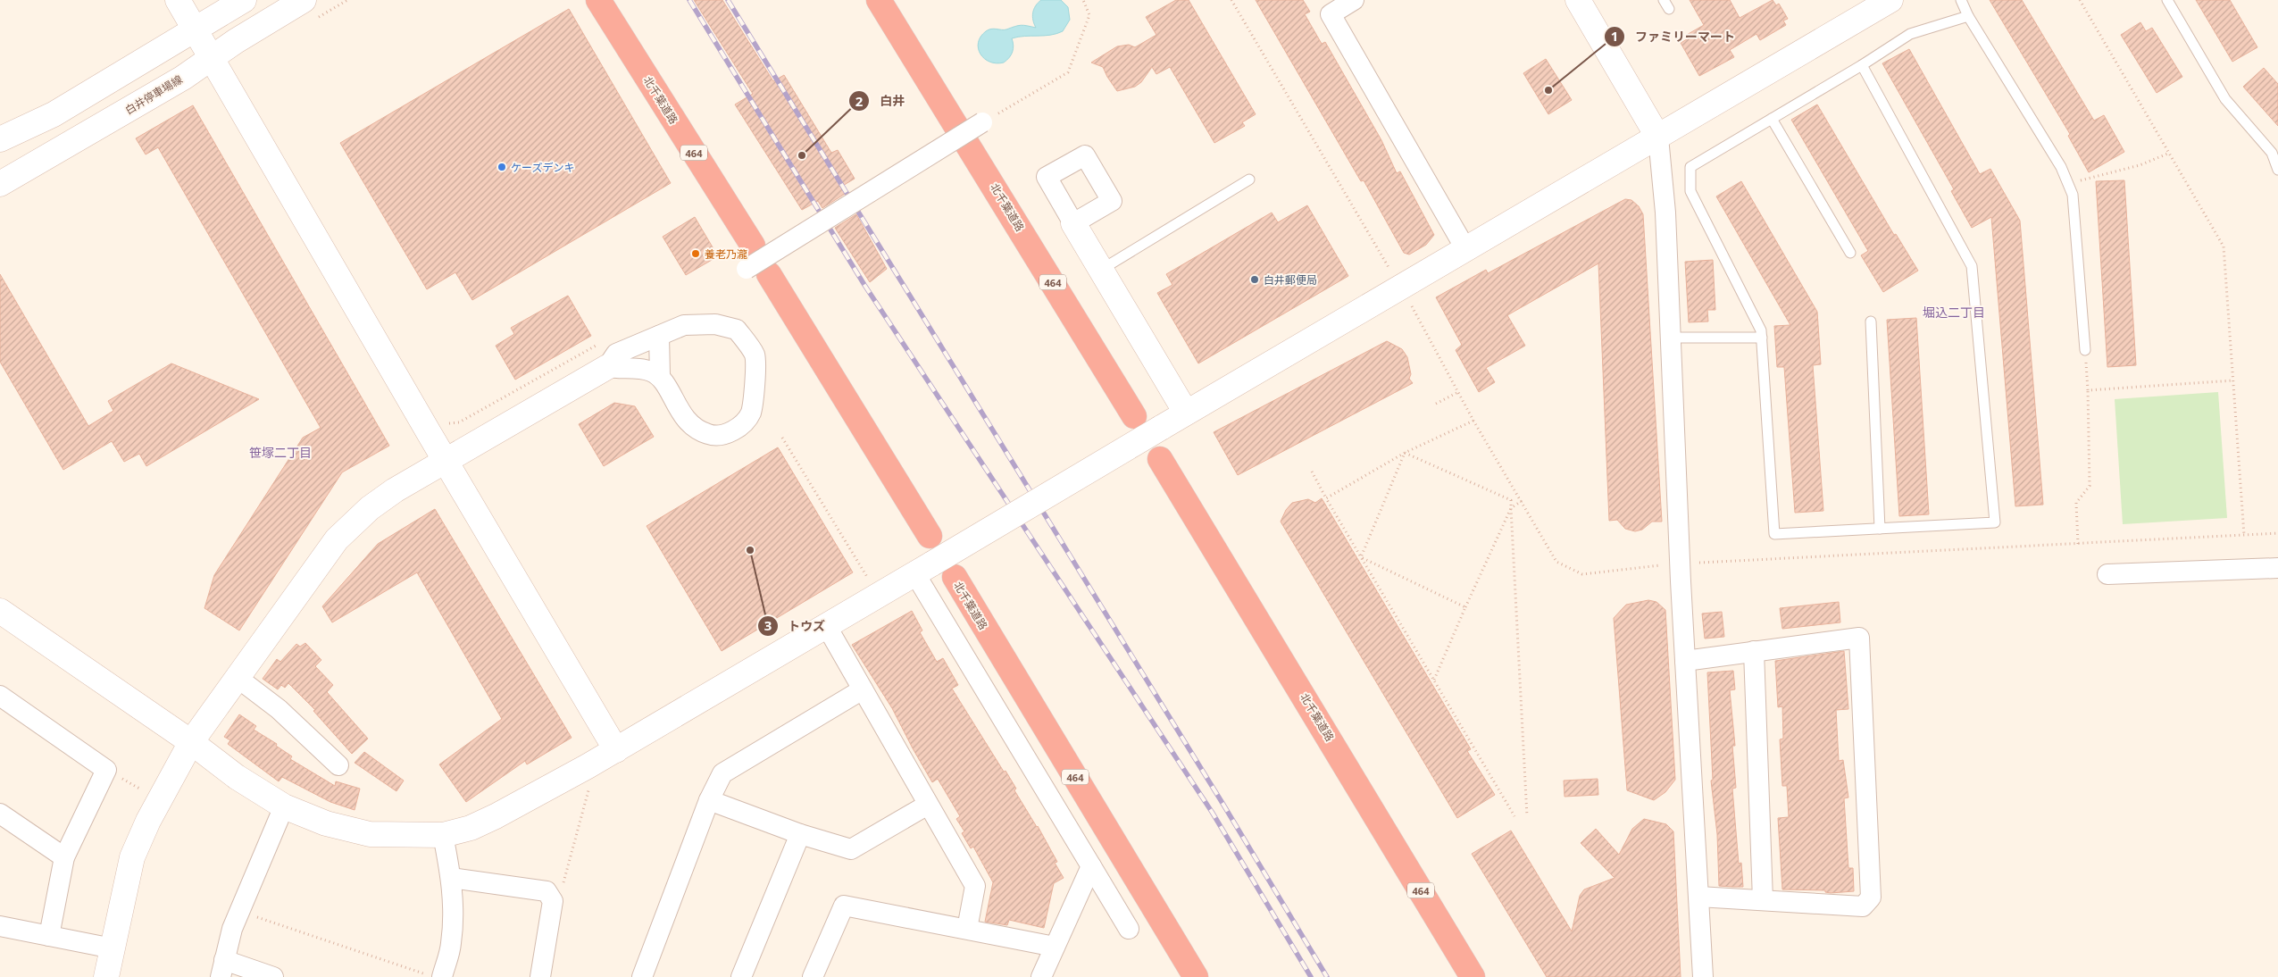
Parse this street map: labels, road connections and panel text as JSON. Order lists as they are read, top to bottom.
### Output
{
  "streets": {
    "highway": ["北千葉道路", "464"],
    "street": ["白井停車場線"]
  },
  "districts": ["堀込二丁目", "笹塚二丁目"],
  "places": [
    "ファミリーマート",
    "白井",
    "ケーズデンキ",
    "養老乃瀧",
    "白井郵便局",
    "トウズ"
  ]
}
